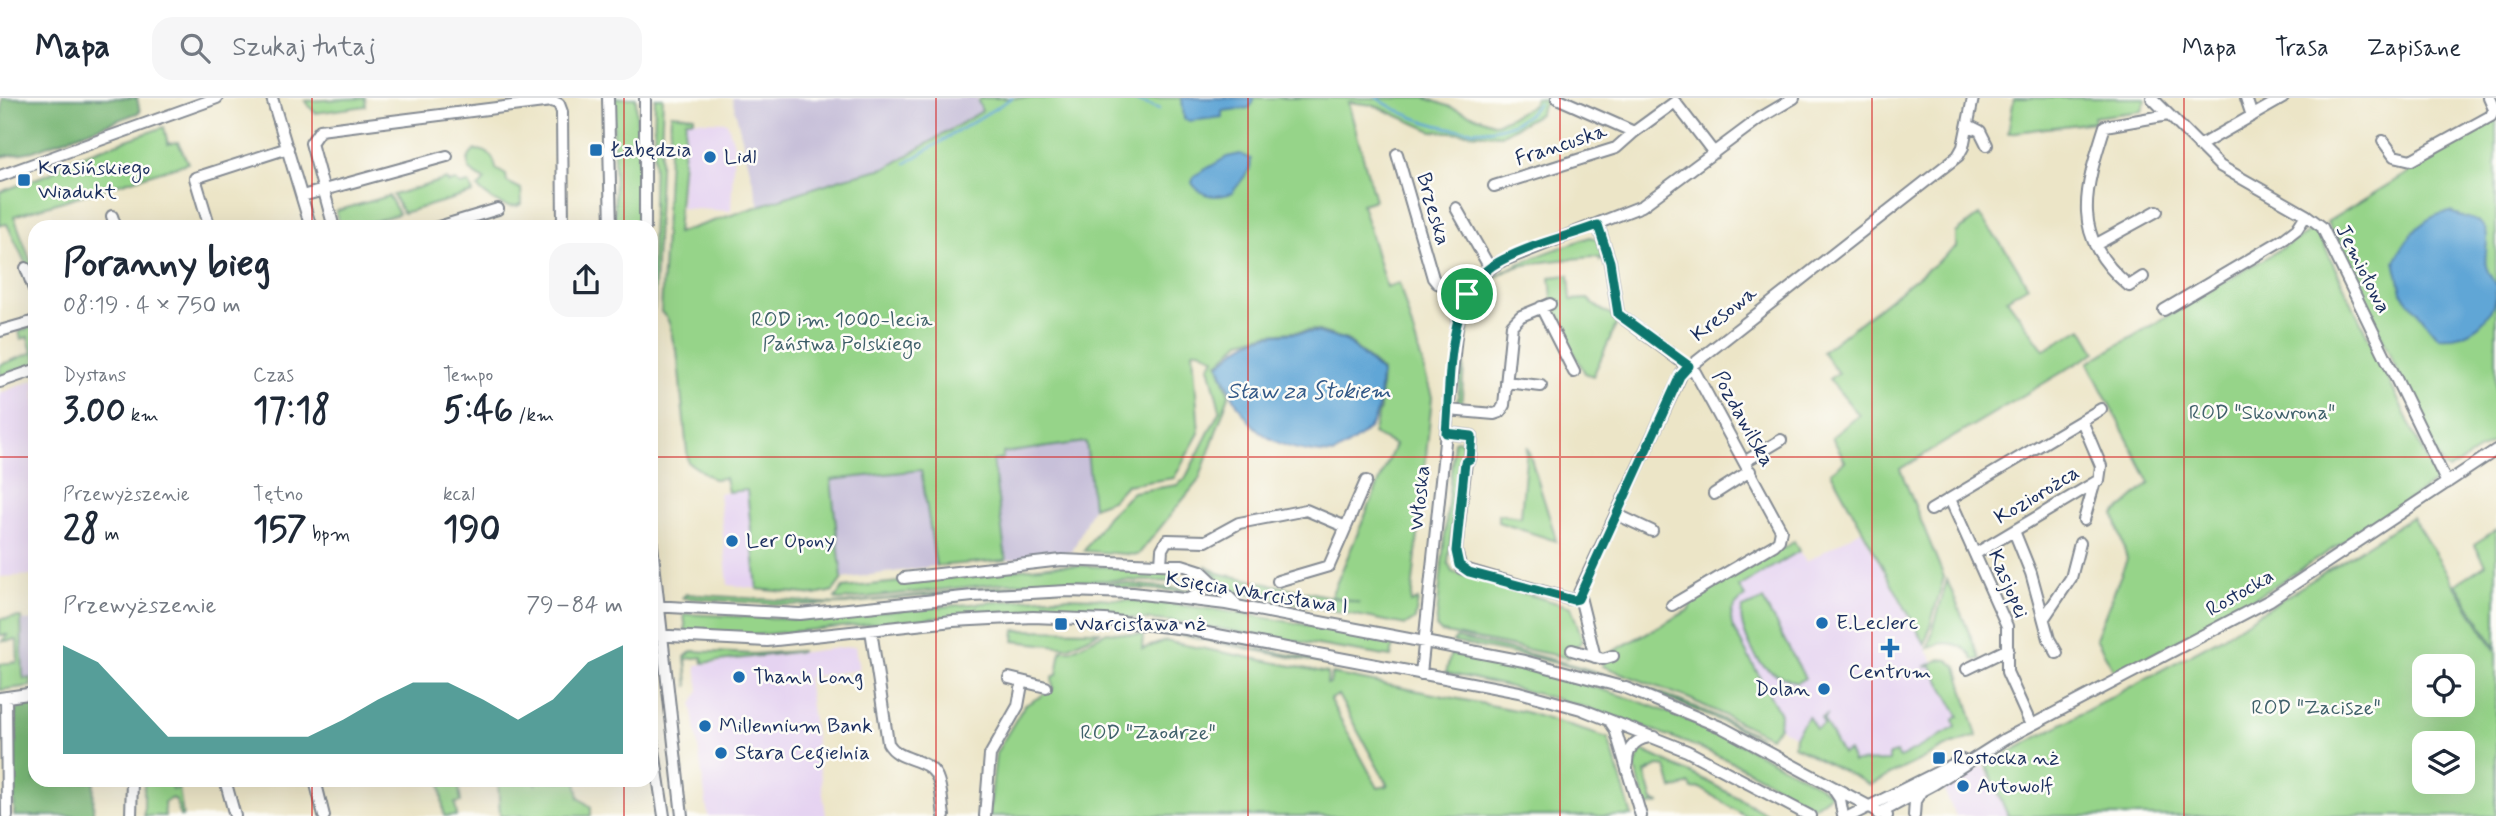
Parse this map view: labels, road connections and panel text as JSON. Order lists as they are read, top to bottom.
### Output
{
  "streets": {
    "street": [
      "Francuska",
      "Brzeska",
      "Jemiołowa",
      "Kresowa",
      "Pozdawilska",
      "Koziorożca",
      "Włoska",
      "Kasjopei",
      "Księcia Warcisława I",
      "Rostocka"
    ]
  },
  "crossings": [
    ["Brzeska", "Włoska"],
    ["Jemiołowa", "Rostocka"],
    ["Kresowa", "Pozdawilska"],
    ["Pozdawilska", "Włoska"],
    ["Koziorożca", "Kasjopei"],
    ["Włoska", "Księcia Warcisława I"],
    ["Kasjopei", "Rostocka"],
    ["Księcia Warcisława I", "Rostocka"]
  ],
  "water": ["Staw za Stokiem"],
  "parks": [
    "ROD im. 1000-lecia Państwa Polskiego",
    "ROD \"Skowrona\"",
    "ROD \"Zacisze\"",
    "ROD \"Zaodrze\""
  ],
  "places": {
    "transit": [
      "Łabędzia",
      "Krasińskiego Wiadukt",
      "Warcisława nż",
      "Rostocka nż"
    ],
    "other": [
      "Lidl",
      "Ler Opony",
      "E.Leclerc",
      "Thanh Long",
      "Dolan",
      "Millennium Bank",
      "Stara Cegielnia",
      "Autowolf"
    ],
    "health": ["Centrum"]
  },
  "page": {
    "header": "Mapa",
    "search": "Szukaj tutaj",
    "nav": ["Mapa", "Trasa", "Zapisane"],
    "heading": ["Poranny bieg", "08:19 · 4 × 750 m"],
    "stats": [
      ["Dystans", "3.00 km"],
      ["Czas", "17:18"],
      ["Tempo", "5:46 /km"],
      ["Przewyższenie", "28 m"],
      ["Tętno", "157 bpm"],
      ["kcal", "190"]
    ],
    "chart": ["Przewyższenie", "79–84 m"]
  }
}
